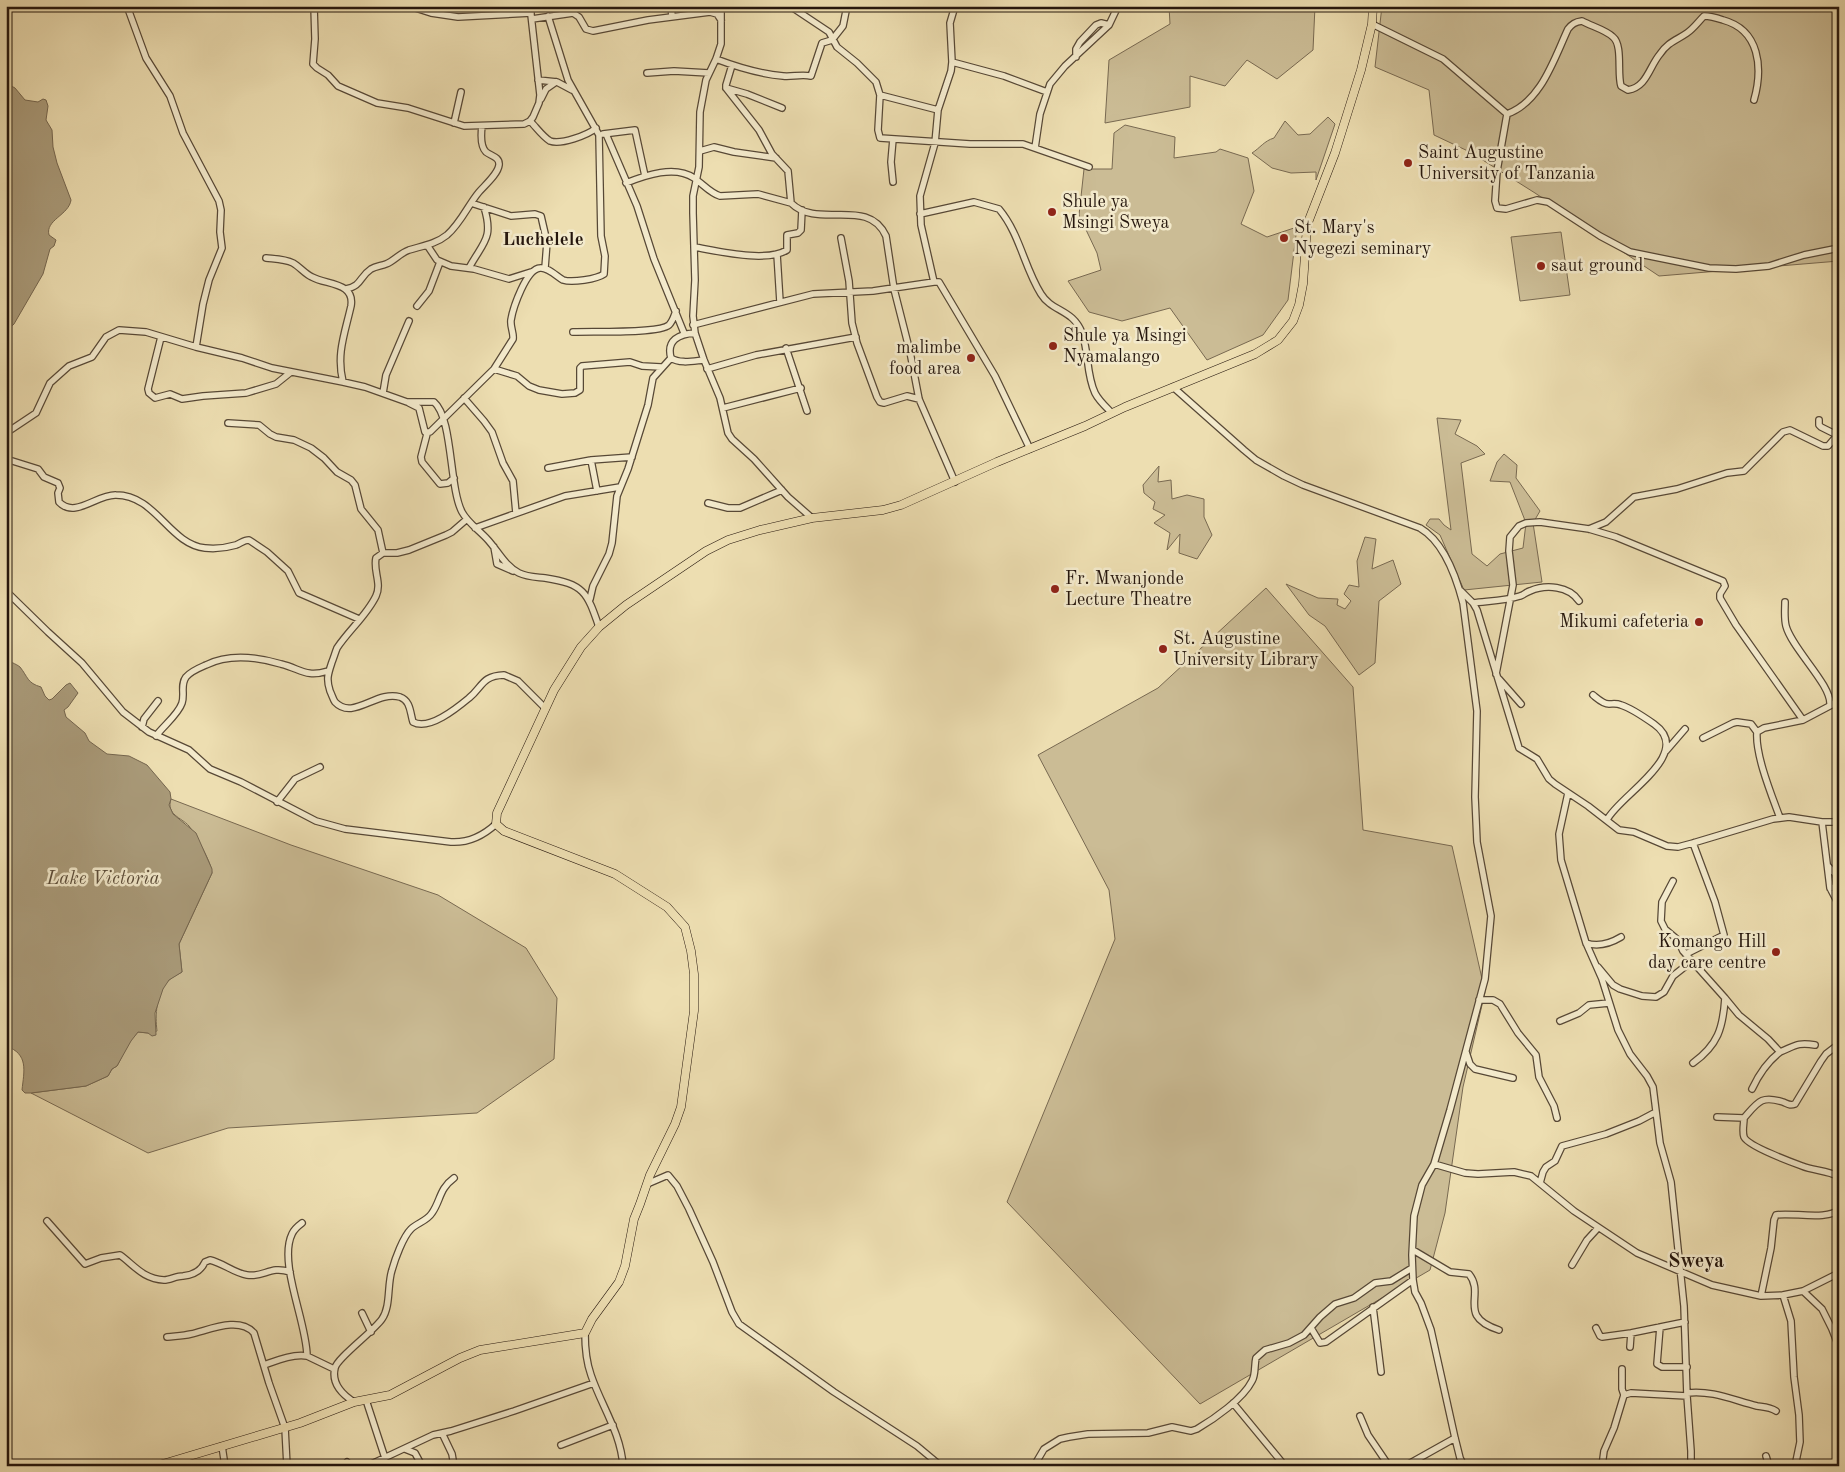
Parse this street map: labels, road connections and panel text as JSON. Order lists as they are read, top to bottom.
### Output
{
  "districts": ["Luchelele", "Sweya"],
  "water": ["Lake Victoria"],
  "places": [
    "Saint Augustine University of Tanzania",
    "Shule ya Msingi Sweya",
    "St. Mary's Nyegezi seminary",
    "saut ground",
    "Shule ya Msingi Nyamalango",
    "malimbe food area",
    "Fr. Mwanjonde Lecture Theatre",
    "Mikumi cafeteria",
    "St. Augustine University Library",
    "Komango Hill day care centre"
  ]
}
